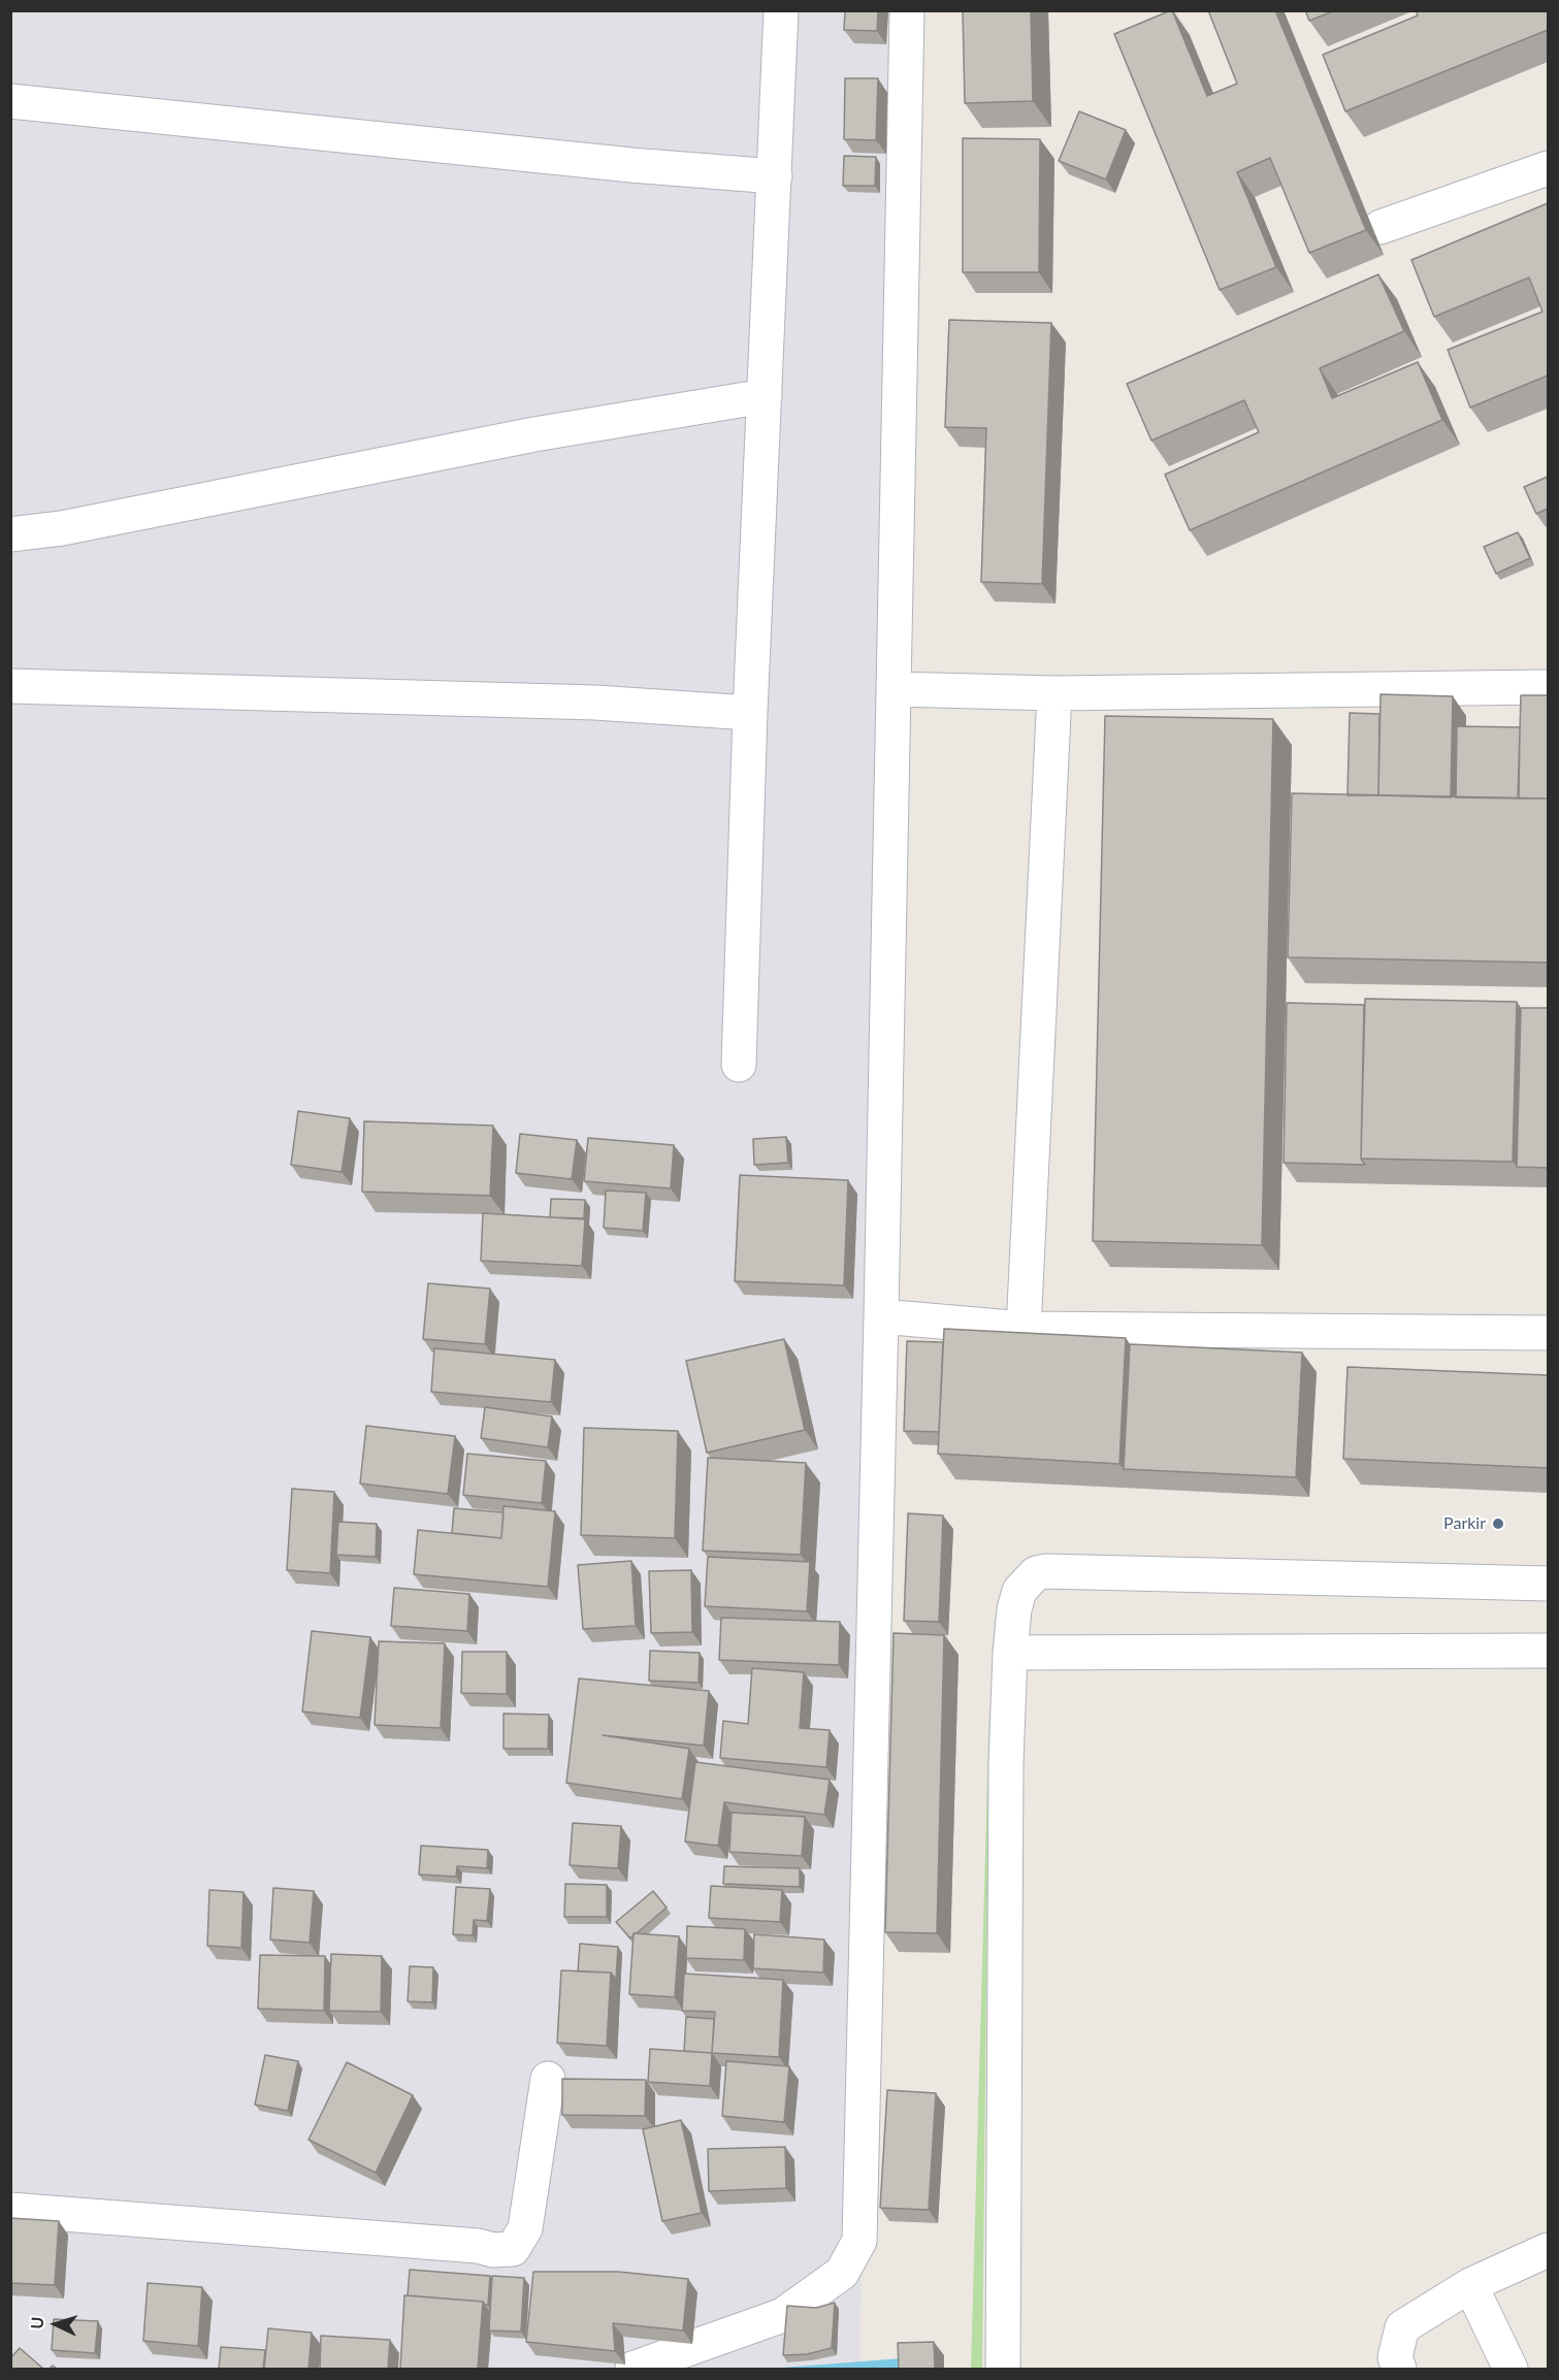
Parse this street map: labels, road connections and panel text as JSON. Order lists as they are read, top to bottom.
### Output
{
  "places": ["Parkir"],
  "north": "left"
}
